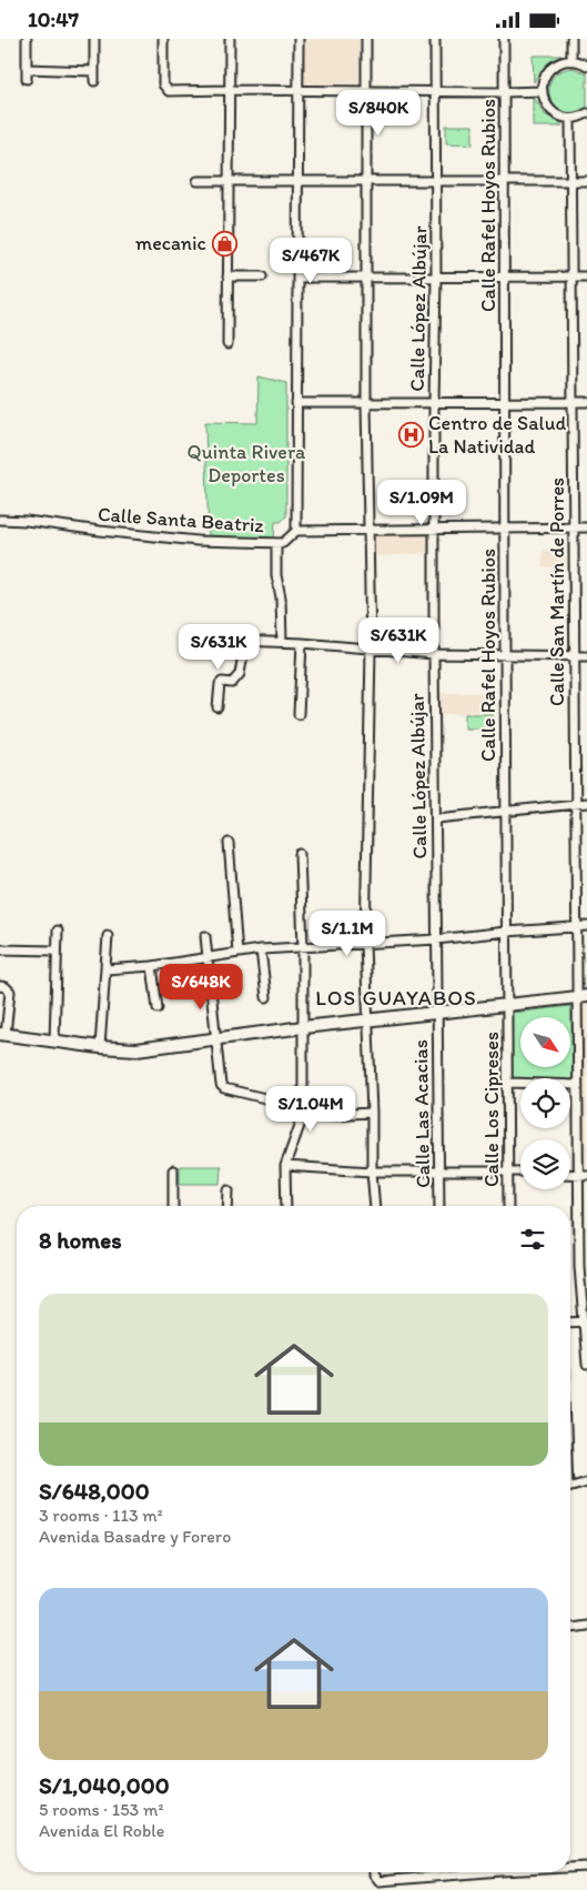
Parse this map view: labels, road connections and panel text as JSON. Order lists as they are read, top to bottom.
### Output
{
  "streets": {
    "street": [
      "Calle Rafel Hoyos Rubios",
      "Calle López Albújar",
      "Calle Santa Beatriz",
      "Calle San Martín de Porres",
      "Calle Los Cipreses",
      "Calle Las Acacias"
    ]
  },
  "crossings": [
    ["Calle Rafel Hoyos Rubios", "Calle Los Cipreses"],
    ["Calle López Albújar", "Calle Las Acacias"]
  ],
  "districts": ["LOS GUAYABOS"],
  "parks": ["Quinta Rivera Deportes"],
  "places": {
    "shop": ["mecanic"],
    "hospital": ["Centro de Salud La Natividad"]
  },
  "north": "bottom right",
  "page": {
    "status": "10:47",
    "price": [
      "S/840K",
      "S/467K",
      "S/1.09M",
      "S/631K",
      "S/631K",
      "S/1.1M",
      "S/648K",
      "S/1.04M"
    ],
    "heading": "8 homes",
    "list": [
      {
        "name": "S/648,000",
        "note": "3 rooms · 113 m² · Avenida Basadre y Forero"
      },
      {
        "name": "S/1,040,000",
        "note": "5 rooms · 153 m² · Avenida El Roble"
      }
    ]
  }
}
